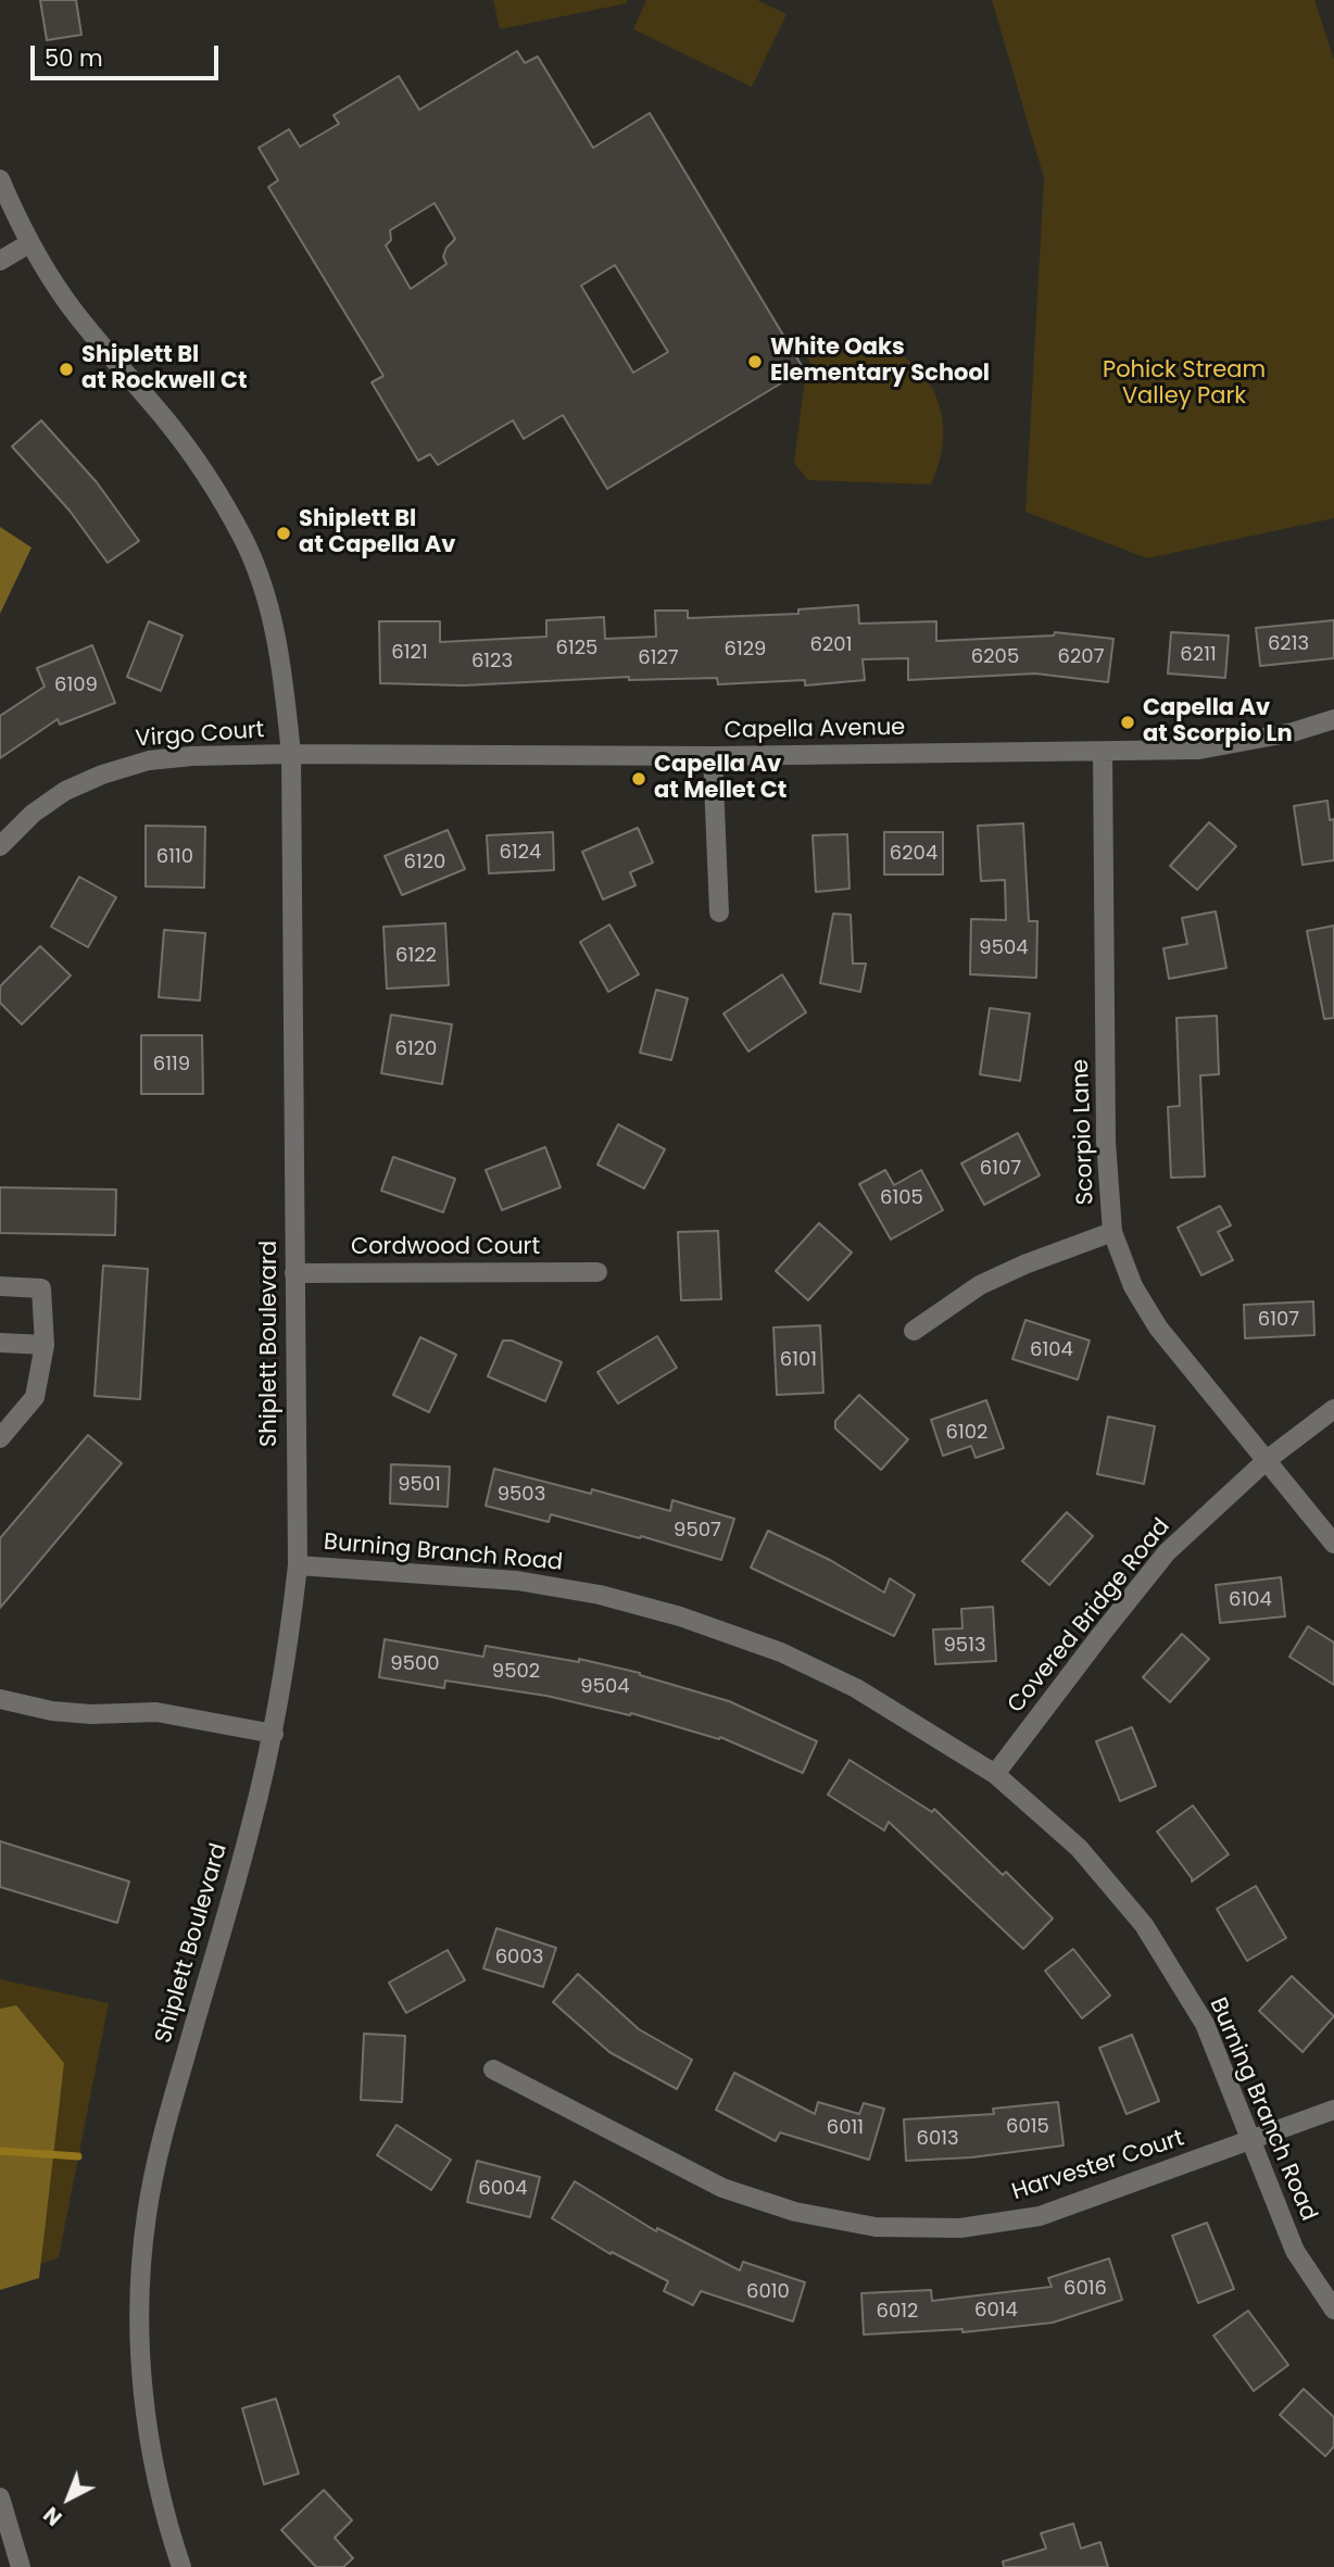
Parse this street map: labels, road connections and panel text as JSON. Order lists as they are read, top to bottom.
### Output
{
  "streets": {
    "street": [
      "Capella Avenue",
      "Virgo Court",
      "Scorpio Lane",
      "Cordwood Court",
      "Shiplett Boulevard",
      "Burning Branch Road",
      "Covered Bridge Road",
      "Harvester Court"
    ]
  },
  "crossings": [
    ["Capella Avenue", "Virgo Court"],
    ["Capella Avenue", "Scorpio Lane"],
    ["Capella Avenue", "Shiplett Boulevard"],
    ["Virgo Court", "Shiplett Boulevard"],
    ["Scorpio Lane", "Covered Bridge Road"],
    ["Cordwood Court", "Shiplett Boulevard"],
    ["Shiplett Boulevard", "Burning Branch Road"],
    ["Burning Branch Road", "Covered Bridge Road"],
    ["Burning Branch Road", "Harvester Court"]
  ],
  "parks": ["Pohick Stream Valley Park"],
  "places": [
    "White Oaks Elementary School",
    "Shiplett Bl at Rockwell Ct",
    "Shiplett Bl at Capella Av",
    "Capella Av at Scorpio Ln",
    "Capella Av at Mellet Ct"
  ],
  "house_numbers": [
    "6213",
    "6201",
    "6125",
    "6129",
    "6121",
    "6211",
    "6205",
    "6207",
    "6127",
    "6123",
    "6109",
    "6124",
    "6204",
    "6110",
    "6120",
    "9504",
    "6122",
    "6120",
    "6119",
    "6107",
    "6105",
    "6107",
    "6104",
    "6101",
    "6102",
    "9501",
    "9503",
    "9507",
    "6104",
    "9513",
    "9500",
    "9502",
    "9504",
    "6003",
    "6015",
    "6011",
    "6013",
    "6004",
    "6016",
    "6010",
    "6014",
    "6012"
  ],
  "scale_bar": "50 m",
  "north": "bottom left"
}
